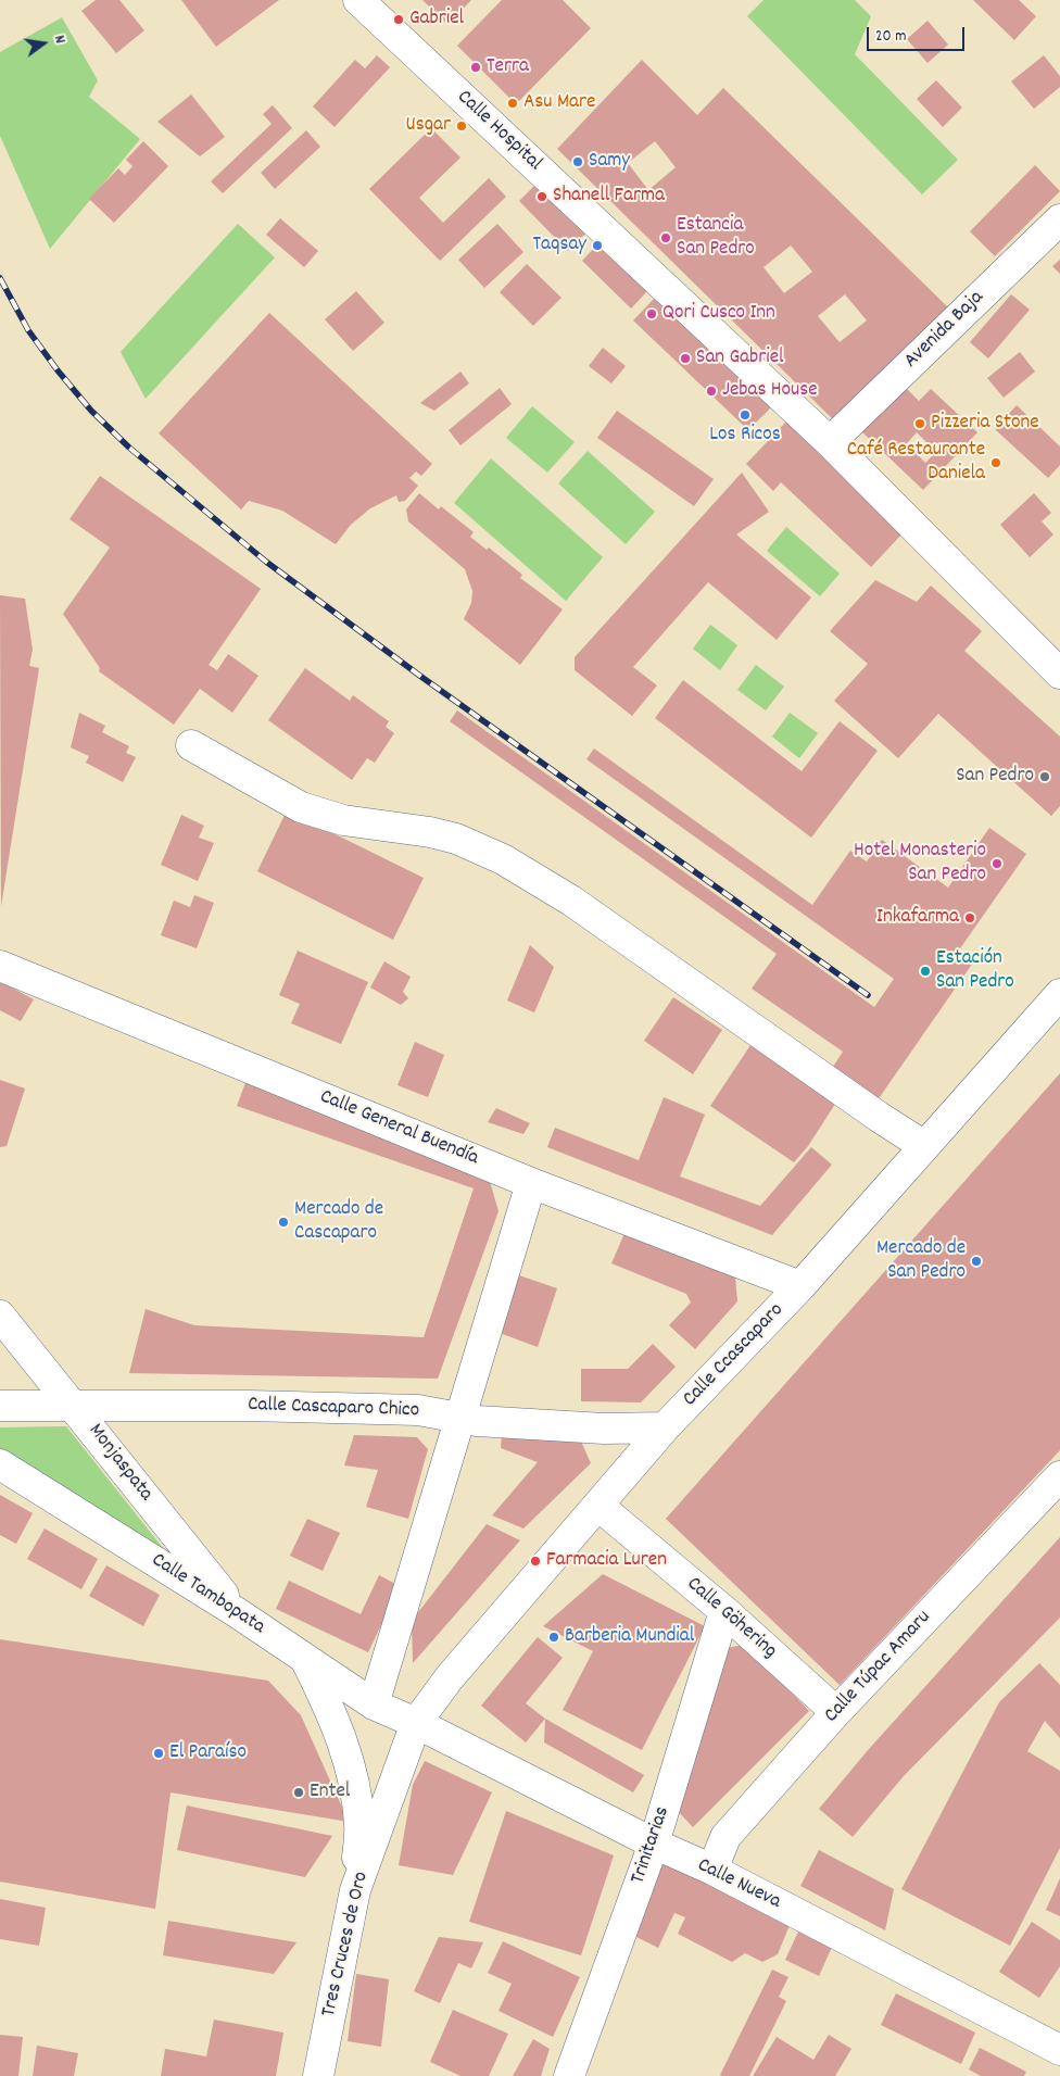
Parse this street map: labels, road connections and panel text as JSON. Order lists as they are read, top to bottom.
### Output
{
  "streets": {
    "street": [
      "Calle Hospital",
      "Avenida Baja",
      "Calle General Buendía",
      "Calle Ccascaparo",
      "Calle Cascaparo Chico",
      "Monjaspata",
      "Calle Tambopata",
      "Calle Göhering",
      "Calle Túpac Amaru",
      "Trinitarias",
      "Calle Nueva",
      "Tres Cruces de Oro"
    ]
  },
  "crossings": [
    ["Calle Hospital", "Avenida Baja"],
    ["Calle General Buendía", "Calle Ccascaparo"],
    ["Calle Ccascaparo", "Calle Cascaparo Chico"],
    ["Calle Ccascaparo", "Calle Tambopata"],
    ["Calle Ccascaparo", "Calle Göhering"],
    ["Calle Ccascaparo", "Calle Nueva"],
    ["Calle Ccascaparo", "Tres Cruces de Oro"],
    ["Calle Cascaparo Chico", "Monjaspata"],
    ["Monjaspata", "Calle Tambopata"],
    ["Calle Tambopata", "Calle Nueva"],
    ["Calle Tambopata", "Tres Cruces de Oro"],
    ["Calle Göhering", "Calle Túpac Amaru"],
    ["Calle Göhering", "Trinitarias"],
    ["Calle Túpac Amaru", "Calle Nueva"],
    ["Trinitarias", "Calle Nueva"],
    ["Calle Nueva", "Tres Cruces de Oro"]
  ],
  "places": [
    "Gabriel",
    "Terra",
    "Asu Mare",
    "Usgar",
    "Samy",
    "Shanell Farma",
    "Estancia San Pedro",
    "Taqsay",
    "Qori Cusco Inn",
    "San Gabriel",
    "Jebas House",
    "Los Ricos",
    "Pizzeria Stone",
    "Café Restaurante Daniela",
    "San Pedro",
    "Hotel Monasterio San Pedro",
    "Inkafarma",
    "Estación San Pedro",
    "Mercado de Cascaparo",
    "Mercado de San Pedro",
    "Farmacia Luren",
    "Barberia Mundial",
    "El Paraíso",
    "Entel"
  ],
  "scale_bar": "20 m",
  "north": "right"
}
